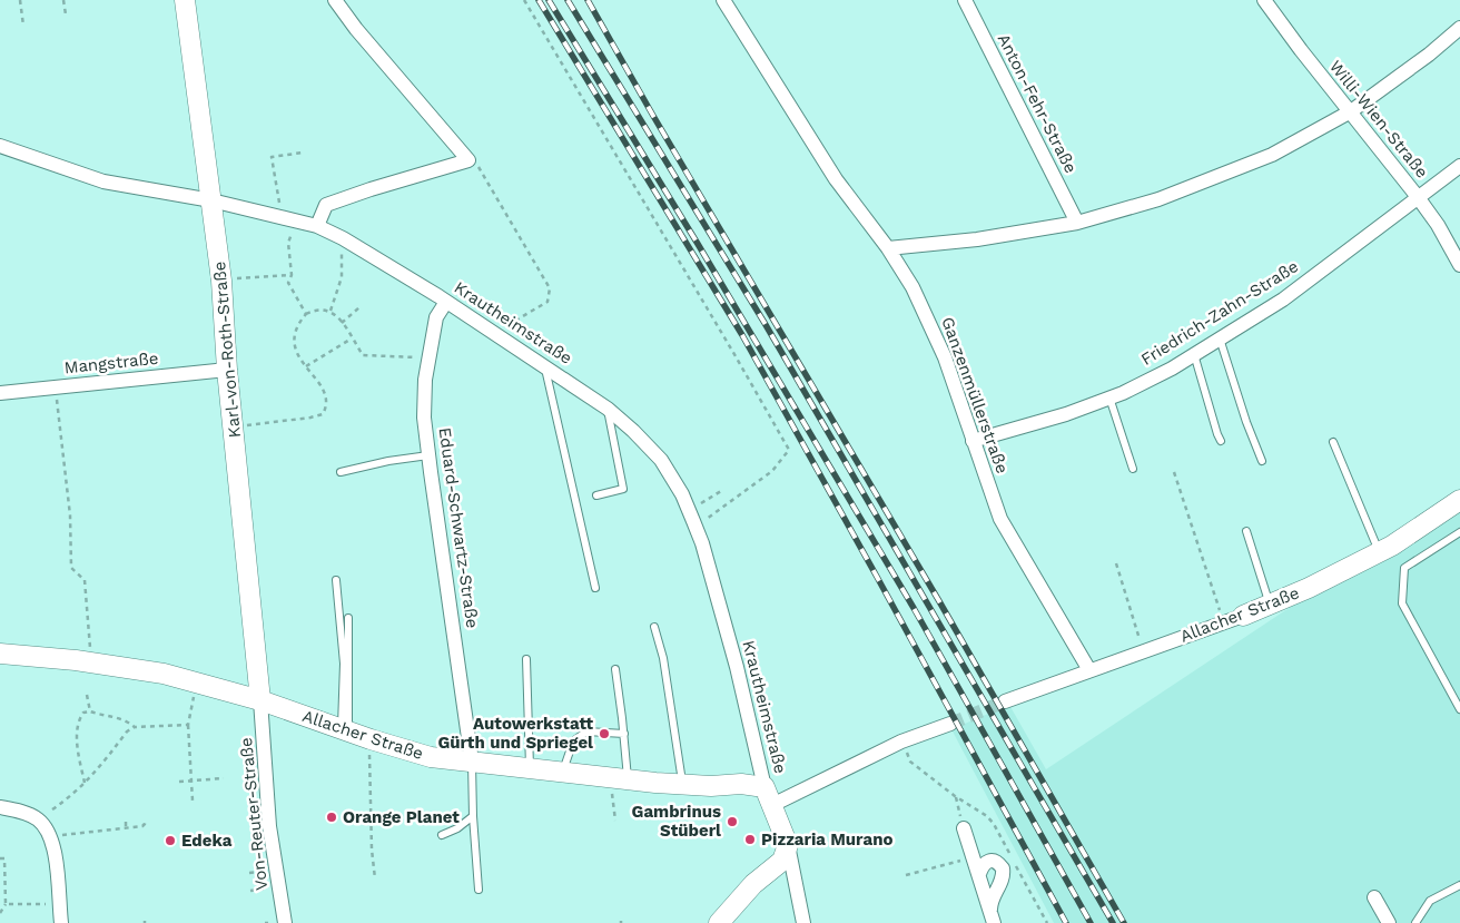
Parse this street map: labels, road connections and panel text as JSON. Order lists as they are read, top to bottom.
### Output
{
  "streets": {
    "street": [
      "Anton-Fehr-Straße",
      "Willi-Wien-Straße",
      "Friedrich-Zahn-Straße",
      "Krautheimstraße",
      "Karl-von-Roth-Straße",
      "Mangstraße",
      "Ganzenmüllerstraße",
      "Eduard-Schwartz-Straße",
      "Allacher Straße",
      "Von-Reuter-Straße"
    ]
  },
  "crossings": [
    ["Willi-Wien-Straße", "Friedrich-Zahn-Straße"],
    ["Friedrich-Zahn-Straße", "Ganzenmüllerstraße"],
    ["Krautheimstraße", "Karl-von-Roth-Straße"],
    ["Krautheimstraße", "Eduard-Schwartz-Straße"],
    ["Krautheimstraße", "Allacher Straße"],
    ["Karl-von-Roth-Straße", "Mangstraße"],
    ["Karl-von-Roth-Straße", "Allacher Straße"],
    ["Karl-von-Roth-Straße", "Von-Reuter-Straße"],
    ["Ganzenmüllerstraße", "Allacher Straße"],
    ["Eduard-Schwartz-Straße", "Allacher Straße"],
    ["Allacher Straße", "Von-Reuter-Straße"]
  ],
  "places": [
    "Autowerkstatt Gürth und Spriegel",
    "Orange Planet",
    "Gambrinus Stüberl",
    "Pizzaria Murano",
    "Edeka"
  ]
}
